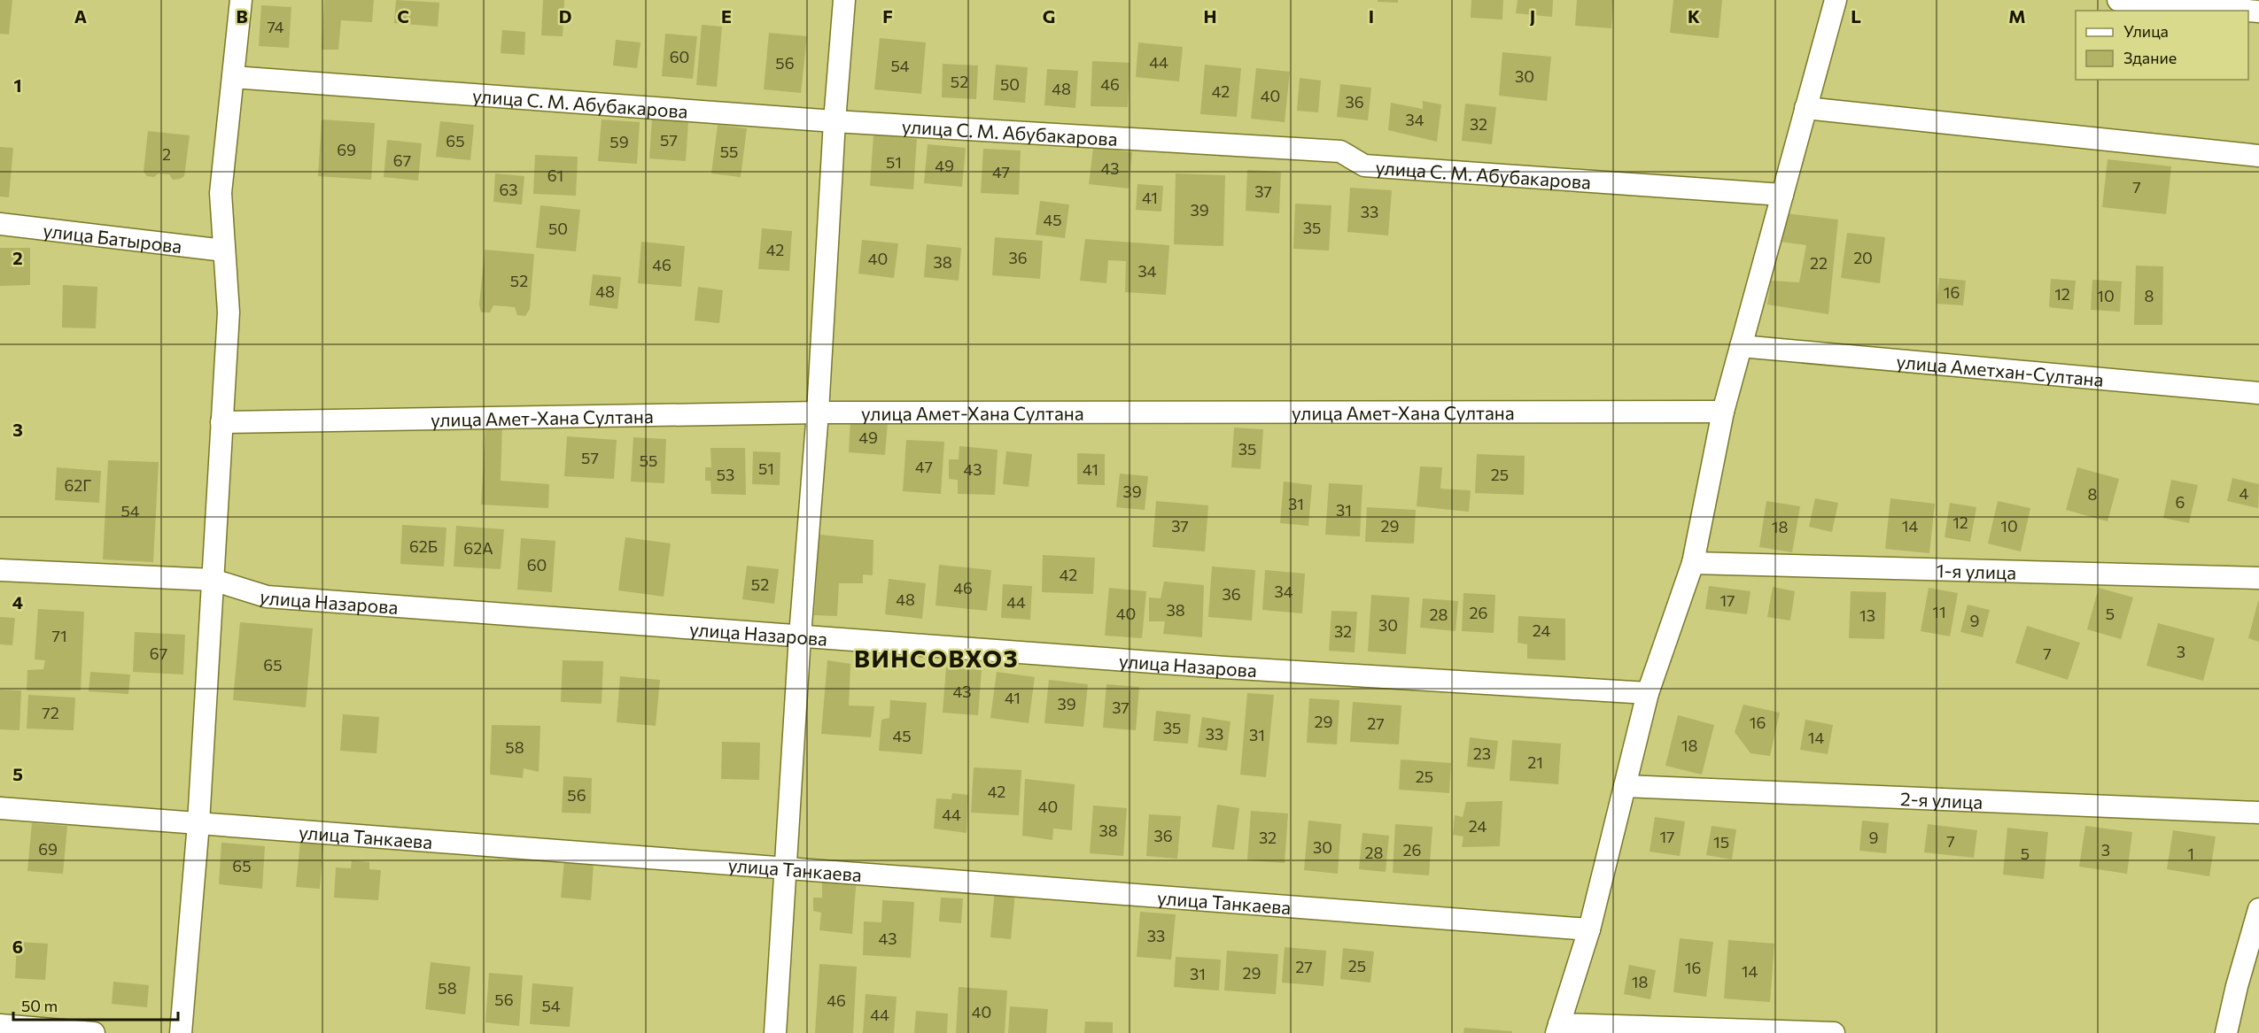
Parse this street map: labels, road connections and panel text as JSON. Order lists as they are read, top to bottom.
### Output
{
  "streets": {
    "street": [
      "улица С. М. Абубакарова",
      "улица Батырова",
      "улица Аметхан-Султана",
      "улица Амет-Хана Султана",
      "1-я улица",
      "улица Назарова",
      "2-я улица",
      "улица Танкаева"
    ]
  },
  "districts": ["ВИНСОВХОЗ"],
  "house_numbers": [
    "74",
    "60",
    "44",
    "56",
    "54",
    "30",
    "52",
    "50",
    "46",
    "48",
    "42",
    "40",
    "36",
    "34",
    "32",
    "57",
    "65",
    "59",
    "69",
    "55",
    "2",
    "67",
    "51",
    "49",
    "43",
    "47",
    "61",
    "7",
    "63",
    "37",
    "41",
    "39",
    "33",
    "45",
    "35",
    "50",
    "42",
    "36",
    "20",
    "40",
    "38",
    "22",
    "46",
    "34",
    "52",
    "48",
    "16",
    "12",
    "10",
    "8",
    "49",
    "35",
    "57",
    "55",
    "47",
    "51",
    "43",
    "41",
    "53",
    "25",
    "62Г",
    "39",
    "4",
    "8",
    "6",
    "31",
    "31",
    "54",
    "12",
    "37",
    "29",
    "14",
    "10",
    "18",
    "62Б",
    "62А",
    "60",
    "42",
    "52",
    "46",
    "34",
    "36",
    "48",
    "17",
    "44",
    "38",
    "11",
    "26",
    "40",
    "5",
    "28",
    "13",
    "9",
    "30",
    "24",
    "32",
    "71",
    "3",
    "67",
    "7",
    "65",
    "43",
    "41",
    "39",
    "37",
    "72",
    "29",
    "16",
    "27",
    "35",
    "33",
    "31",
    "45",
    "14",
    "18",
    "58",
    "23",
    "21",
    "25",
    "42",
    "56",
    "40",
    "44",
    "24",
    "38",
    "36",
    "17",
    "32",
    "9",
    "7",
    "15",
    "30",
    "69",
    "26",
    "3",
    "28",
    "5",
    "1",
    "65",
    "33",
    "43",
    "25",
    "27",
    "16",
    "14",
    "29",
    "31",
    "18",
    "58",
    "56",
    "46",
    "54",
    "40",
    "44"
  ],
  "legend": ["Улица", "Здание"],
  "scale_bar": "50 m",
  "grid": {
    "columns": [
      "A",
      "B",
      "C",
      "D",
      "E",
      "F",
      "G",
      "H",
      "I",
      "J",
      "K",
      "L",
      "M"
    ],
    "rows": [
      "1",
      "2",
      "3",
      "4",
      "5",
      "6"
    ]
  }
}
